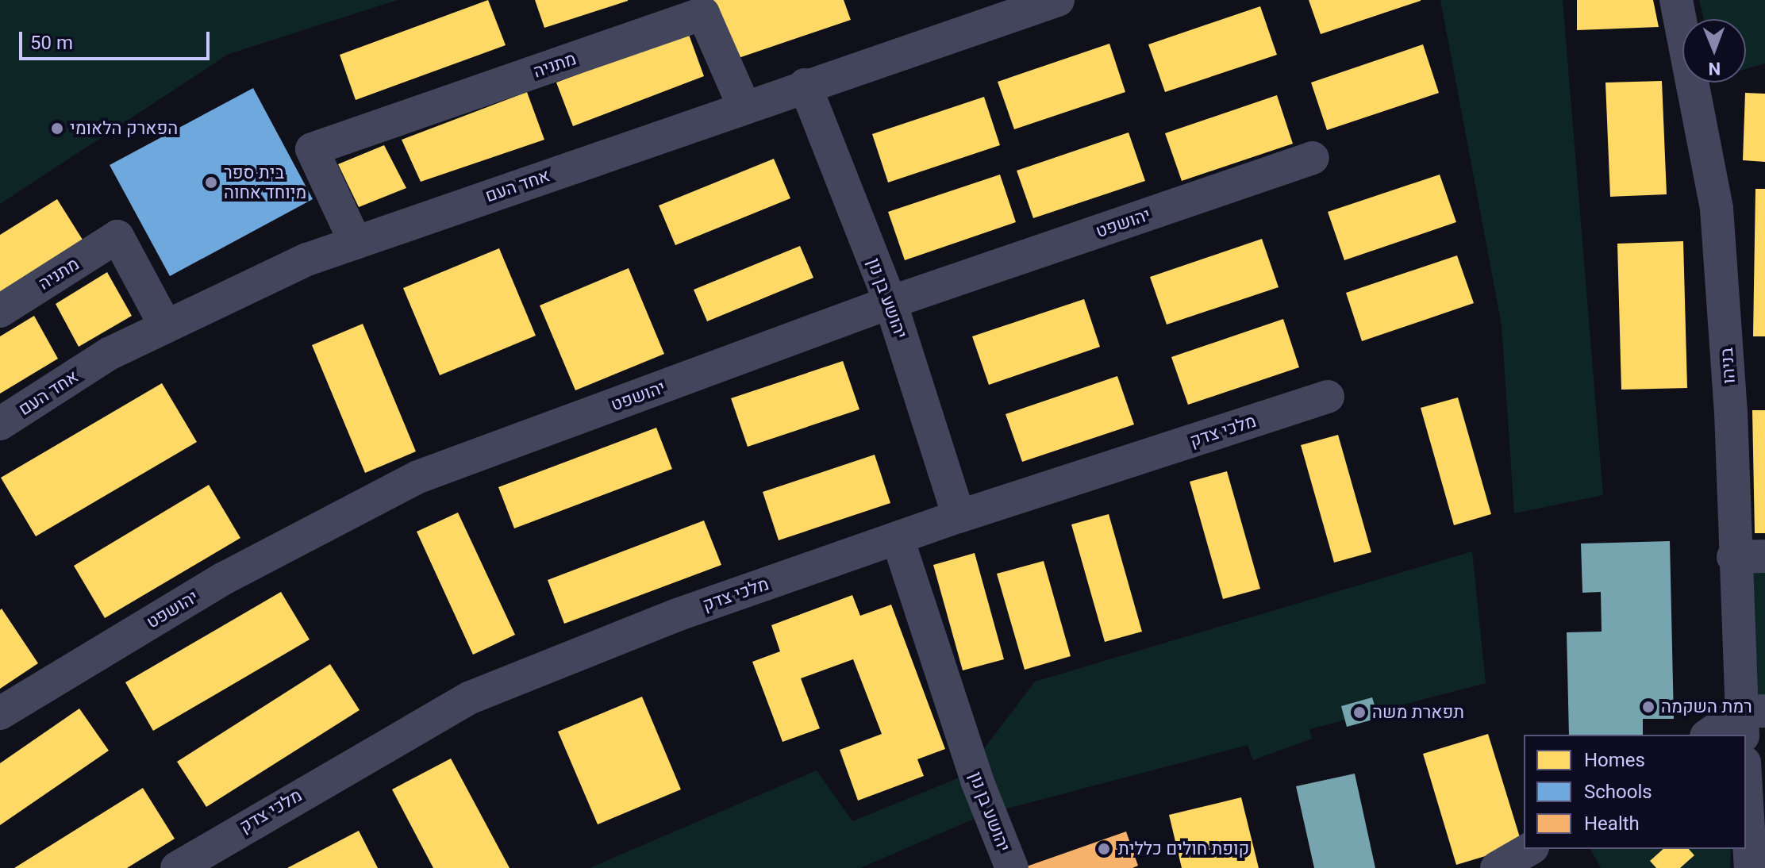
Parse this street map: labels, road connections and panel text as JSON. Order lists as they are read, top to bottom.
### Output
{
  "streets": {
    "street": [
      "מתניה",
      "אחד העם",
      "יהושפט",
      "יהושע בן נון",
      "בניהו",
      "מלכי צדק"
    ]
  },
  "crossings": [
    ["מתניה", "אחד העם"],
    ["אחד העם", "יהושע בן נון"],
    ["יהושפט", "יהושע בן נון"],
    ["יהושע בן נון", "מלכי צדק"]
  ],
  "places": [
    "הפארק הלאומי",
    "בית ספר מיוחד אחוה",
    "רמת השקמה",
    "תפארת משה",
    "קופת חולים כללית"
  ],
  "legend": ["Homes", "Schools", "Health"],
  "scale_bar": "50 m",
  "north": "bottom"
}
